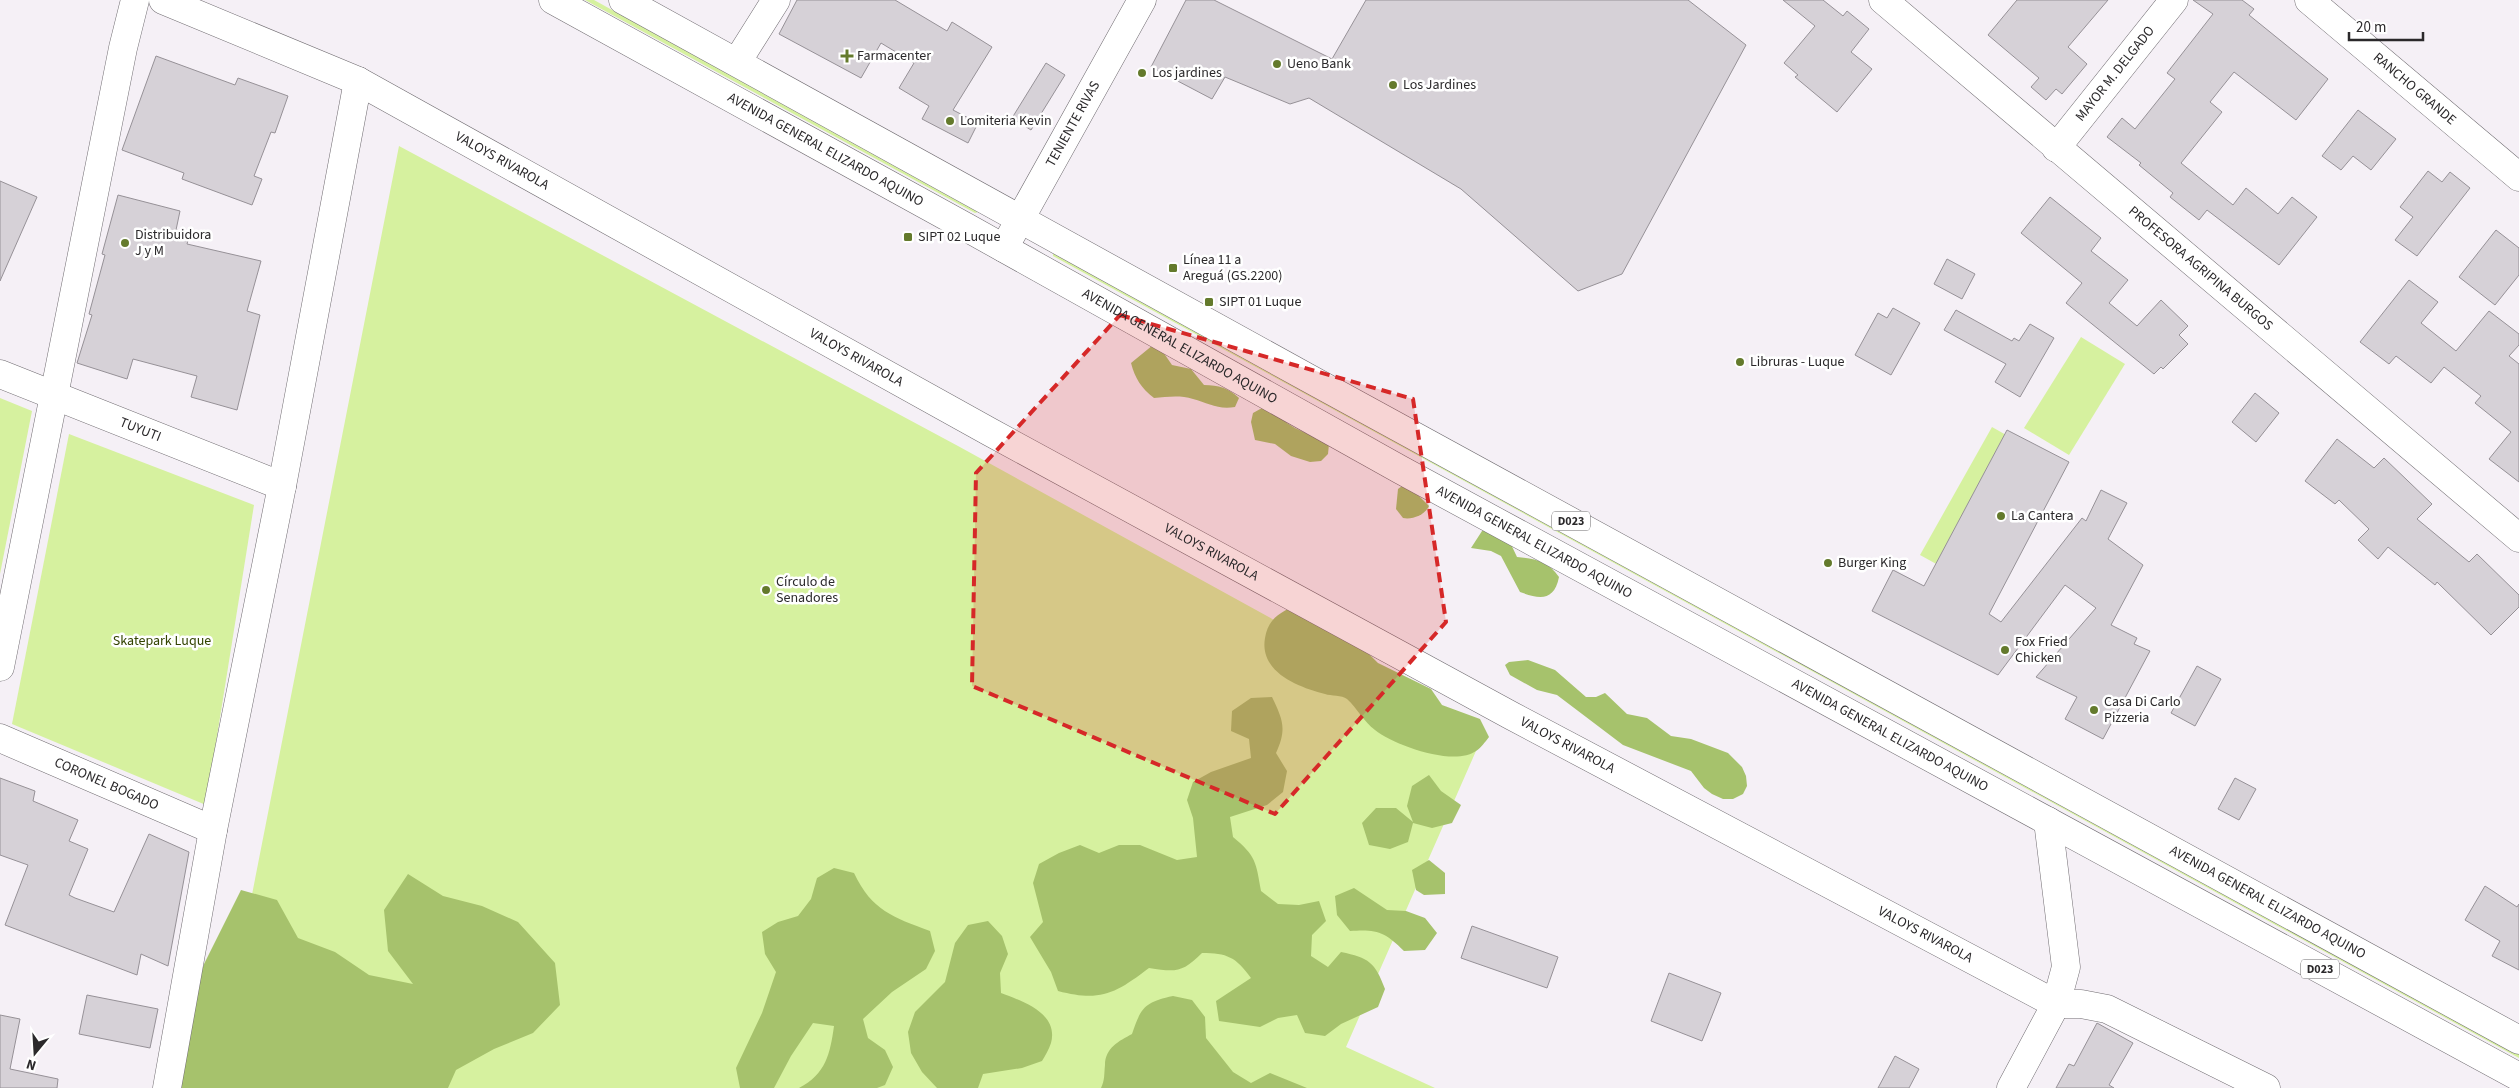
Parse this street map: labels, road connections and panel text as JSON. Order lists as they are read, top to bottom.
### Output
{
  "streets": {
    "street": [
      "MAYOR M. DELGADO",
      "RANCHO GRANDE",
      "TENIENTE RIVAS",
      "AVENIDA GENERAL ELIZARDO AQUINO",
      "VALOYS RIVAROLA",
      "PROFESORA AGRIPINA BURGOS",
      "TUYUTI",
      "D023",
      "CORONEL BOGADO"
    ]
  },
  "crossings": [
    ["MAYOR M. DELGADO", "PROFESORA AGRIPINA BURGOS"],
    ["TENIENTE RIVAS", "AVENIDA GENERAL ELIZARDO AQUINO"]
  ],
  "parks": ["Skatepark Luque"],
  "places": {
    "health": ["Farmacenter"],
    "other": [
      "Ueno Bank",
      "Los jardines",
      "Los Jardines",
      "Lomiteria Kevin",
      "Distribuidora J y M",
      "Libruras - Luque",
      "La Cantera",
      "Burger King",
      "Círculo de Senadores",
      "Fox Fried Chicken",
      "Casa Di Carlo Pizzeria"
    ],
    "transit": ["SIPT 02 Luque", "Línea 11 a Areguá (GS.2200)", "SIPT 01 Luque"]
  },
  "scale_bar": "20 m",
  "north": "bottom"
}
